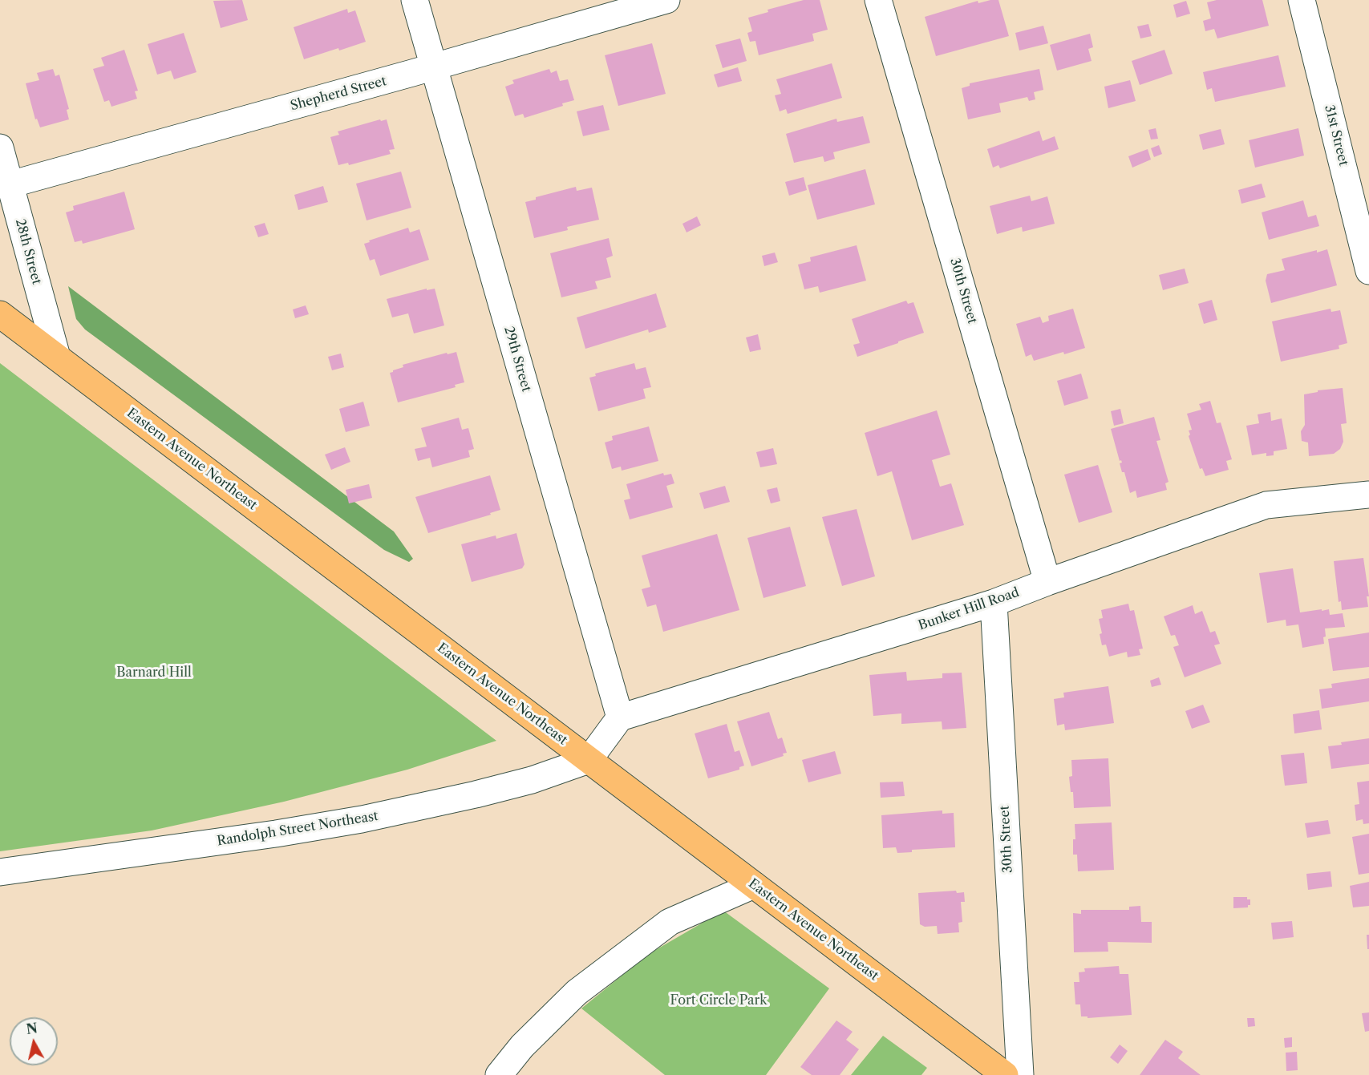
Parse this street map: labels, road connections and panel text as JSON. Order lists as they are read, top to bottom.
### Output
{
  "streets": {
    "main road": ["Eastern Avenue Northeast"],
    "street": [
      "Shepherd Street",
      "31st Street",
      "28th Street",
      "30th Street",
      "29th Street",
      "Bunker Hill Road",
      "Randolph Street Northeast"
    ]
  },
  "crossings": [
    ["Shepherd Street", "28th Street"],
    ["Shepherd Street", "29th Street"],
    ["28th Street", "Eastern Avenue Northeast"],
    ["30th Street", "Bunker Hill Road"],
    ["29th Street", "Bunker Hill Road"],
    ["Eastern Avenue Northeast", "Randolph Street Northeast"]
  ],
  "parks": ["Barnard Hill", "Fort Circle Park"],
  "north": "top"
}
